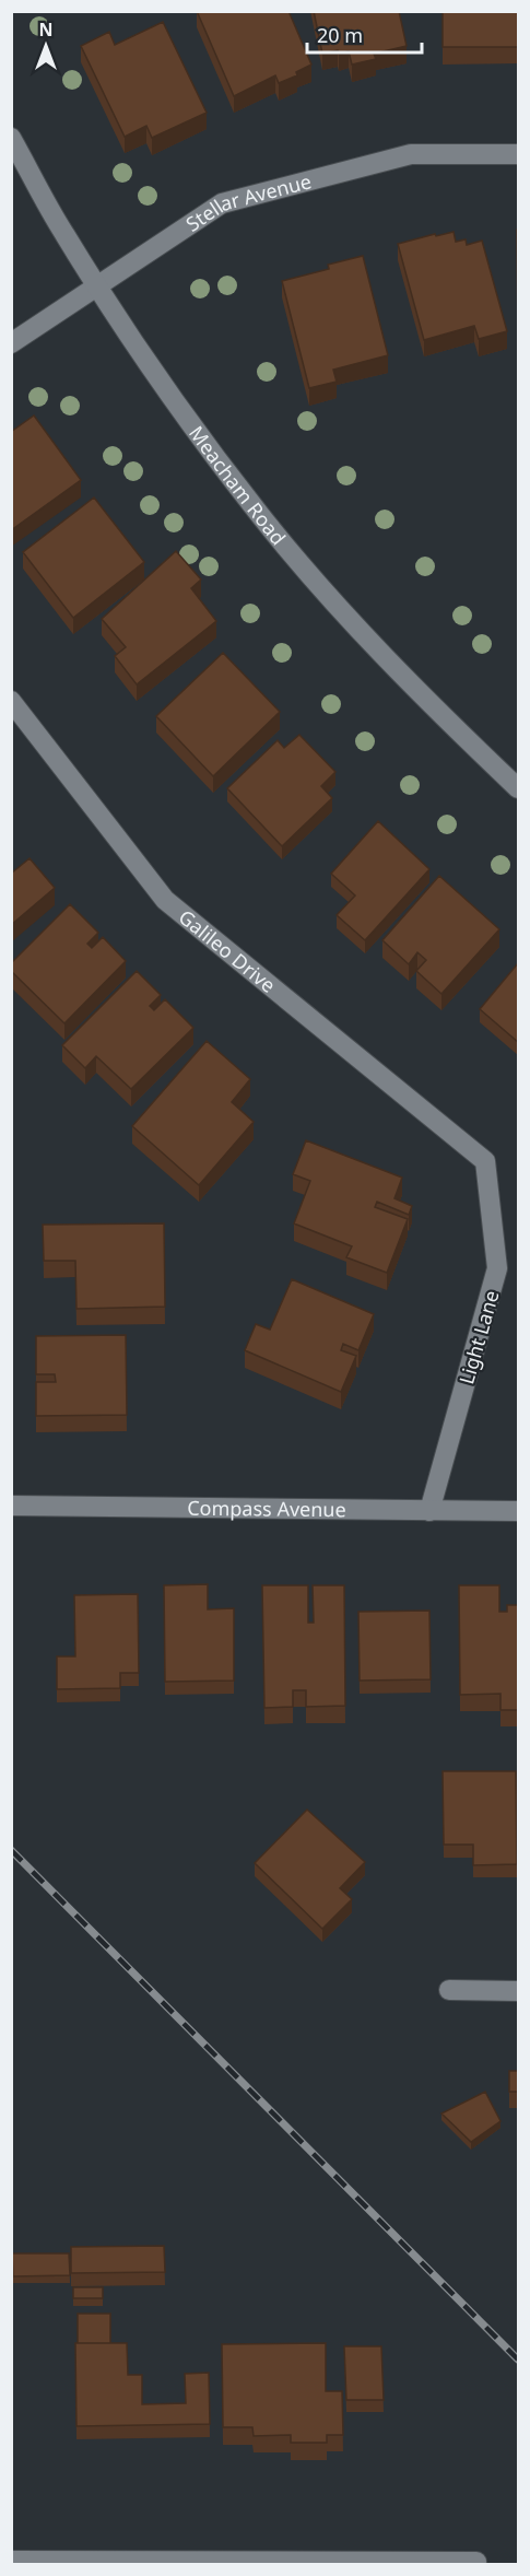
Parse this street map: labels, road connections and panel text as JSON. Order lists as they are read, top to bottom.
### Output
{
  "streets": {
    "street": [
      "Stellar Avenue",
      "Meacham Road",
      "Galileo Drive",
      "Light Lane",
      "Compass Avenue"
    ]
  },
  "crossings": [
    ["Stellar Avenue", "Meacham Road"],
    ["Galileo Drive", "Light Lane"],
    ["Light Lane", "Compass Avenue"]
  ],
  "scale_bar": "20 m",
  "north": "top"
}
